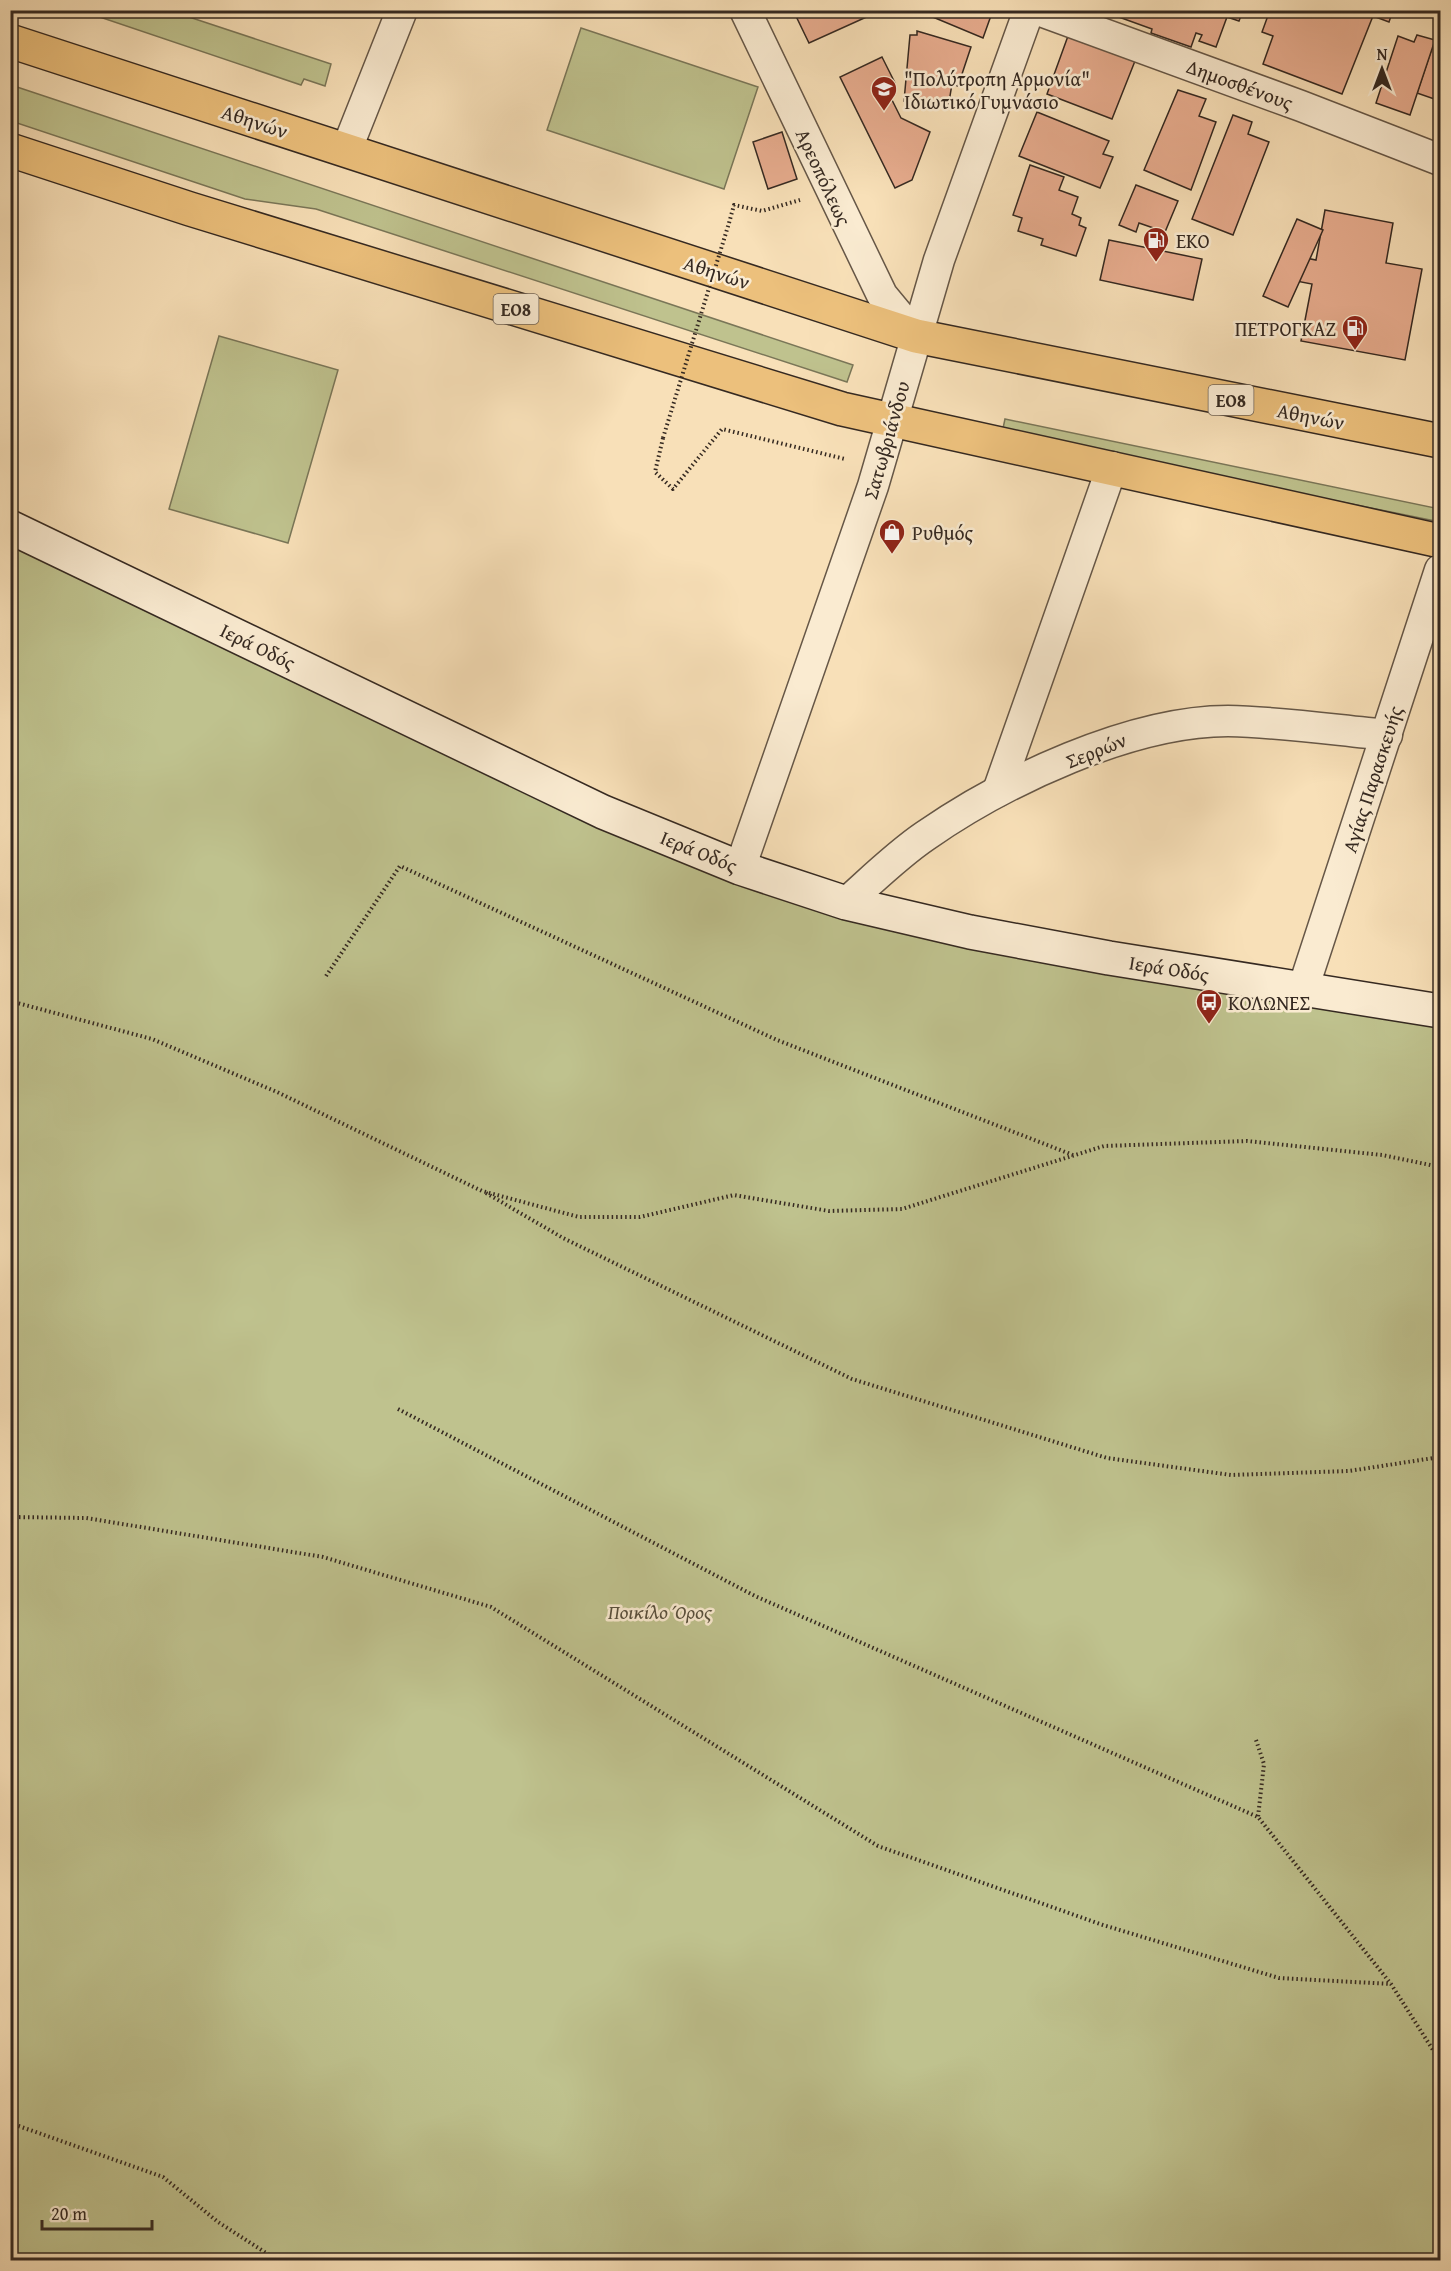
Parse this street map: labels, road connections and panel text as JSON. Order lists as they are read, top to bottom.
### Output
{
  "streets": {
    "highway": ["Αθηνών", "ΕΟ8"],
    "main road": ["Ιερά Οδός"],
    "street": [
      "Δημοσθένους",
      "Αρεοπόλεως",
      "Σατωβριάνδου",
      "Σερρών",
      "Αγίας Παρασκευής"
    ]
  },
  "crossings": [
    ["Αθηνών", "Αρεοπόλεως"],
    ["Αθηνών", "Σατωβριάνδου"],
    ["Αρεοπόλεως", "Σατωβριάνδου"],
    ["ΕΟ8", "Σατωβριάνδου"],
    ["Σατωβριάνδου", "Ιερά Οδός"],
    ["Ιερά Οδός", "Σερρών"],
    ["Ιερά Οδός", "Αγίας Παρασκευής"],
    ["Σερρών", "Αγίας Παρασκευής"]
  ],
  "parks": ["Ποικίλο Όρος"],
  "places": {
    "school or university": ["\"Πολύτροπη Αρμονία\" Ιδιωτικό Γυμνάσιο"],
    "fuel station": ["EKO", "ΠΕΤΡΟΓΚΑΖ"],
    "shop": ["Ρυθμός"],
    "bus stop": ["ΚΟΛΩΝΕΣ"]
  },
  "scale_bar": "20 m",
  "north": "top"
}
